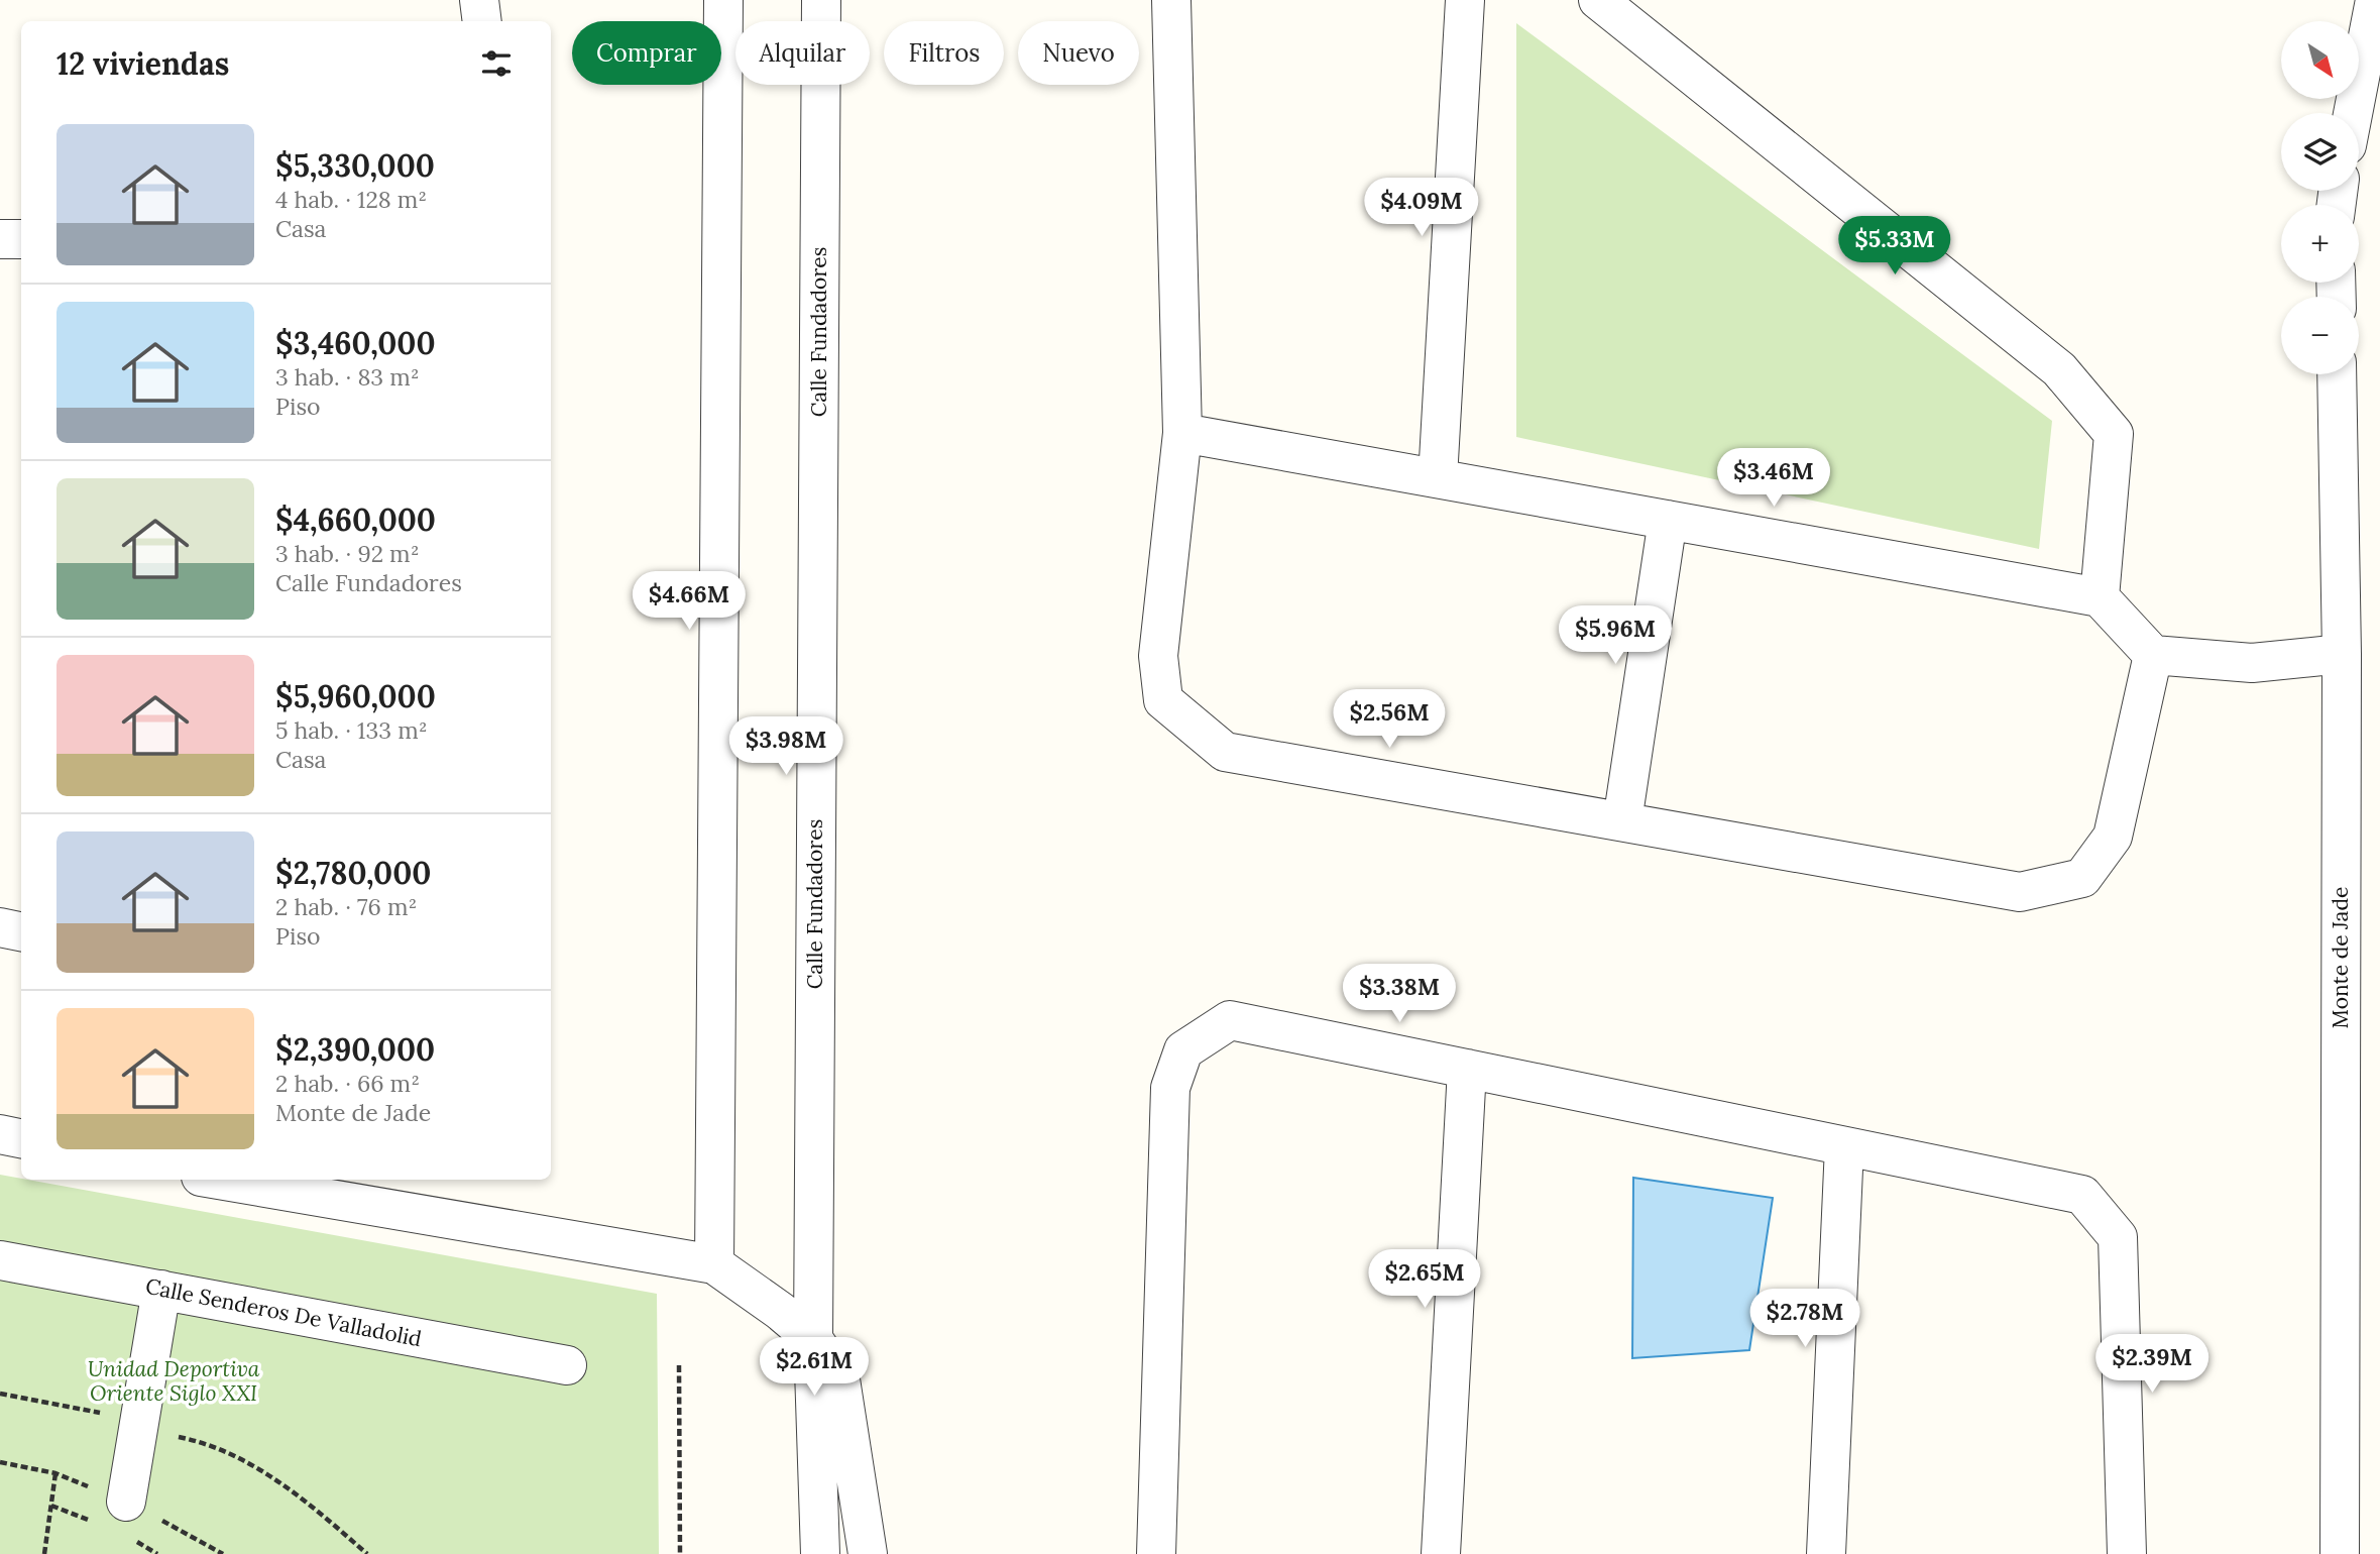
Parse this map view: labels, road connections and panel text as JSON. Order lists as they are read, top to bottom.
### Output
{
  "streets": {
    "street": ["Calle Fundadores", "Monte de Jade", "Calle Senderos De Valladolid"]
  },
  "parks": ["Unidad Deportiva Oriente Siglo XXI"],
  "north": "bottom right",
  "page": {
    "map_buttons": ["+", "−"],
    "chip": [
      "Comprar",
      "Alquilar",
      "Filtros",
      "Nuevo"
    ],
    "heading": "12 viviendas",
    "list": [
      {
        "name": "$5,330,000",
        "note": "4 hab. · 128 m² · Casa"
      },
      {
        "name": "$3,460,000",
        "note": "3 hab. · 83 m² · Piso"
      },
      {
        "name": "$4,660,000",
        "note": "3 hab. · 92 m² · Calle Fundadores"
      },
      {
        "name": "$5,960,000",
        "note": "5 hab. · 133 m² · Casa"
      },
      {
        "name": "$2,780,000",
        "note": "2 hab. · 76 m² · Piso"
      },
      {
        "name": "$2,390,000",
        "note": "2 hab. · 66 m² · Monte de Jade"
      }
    ],
    "price": [
      "$4.09M",
      "$5.33M",
      "$3.46M",
      "$4.66M",
      "$5.96M",
      "$2.56M",
      "$3.98M",
      "$3.38M",
      "$2.65M",
      "$2.78M",
      "$2.39M",
      "$2.61M"
    ]
  }
}
